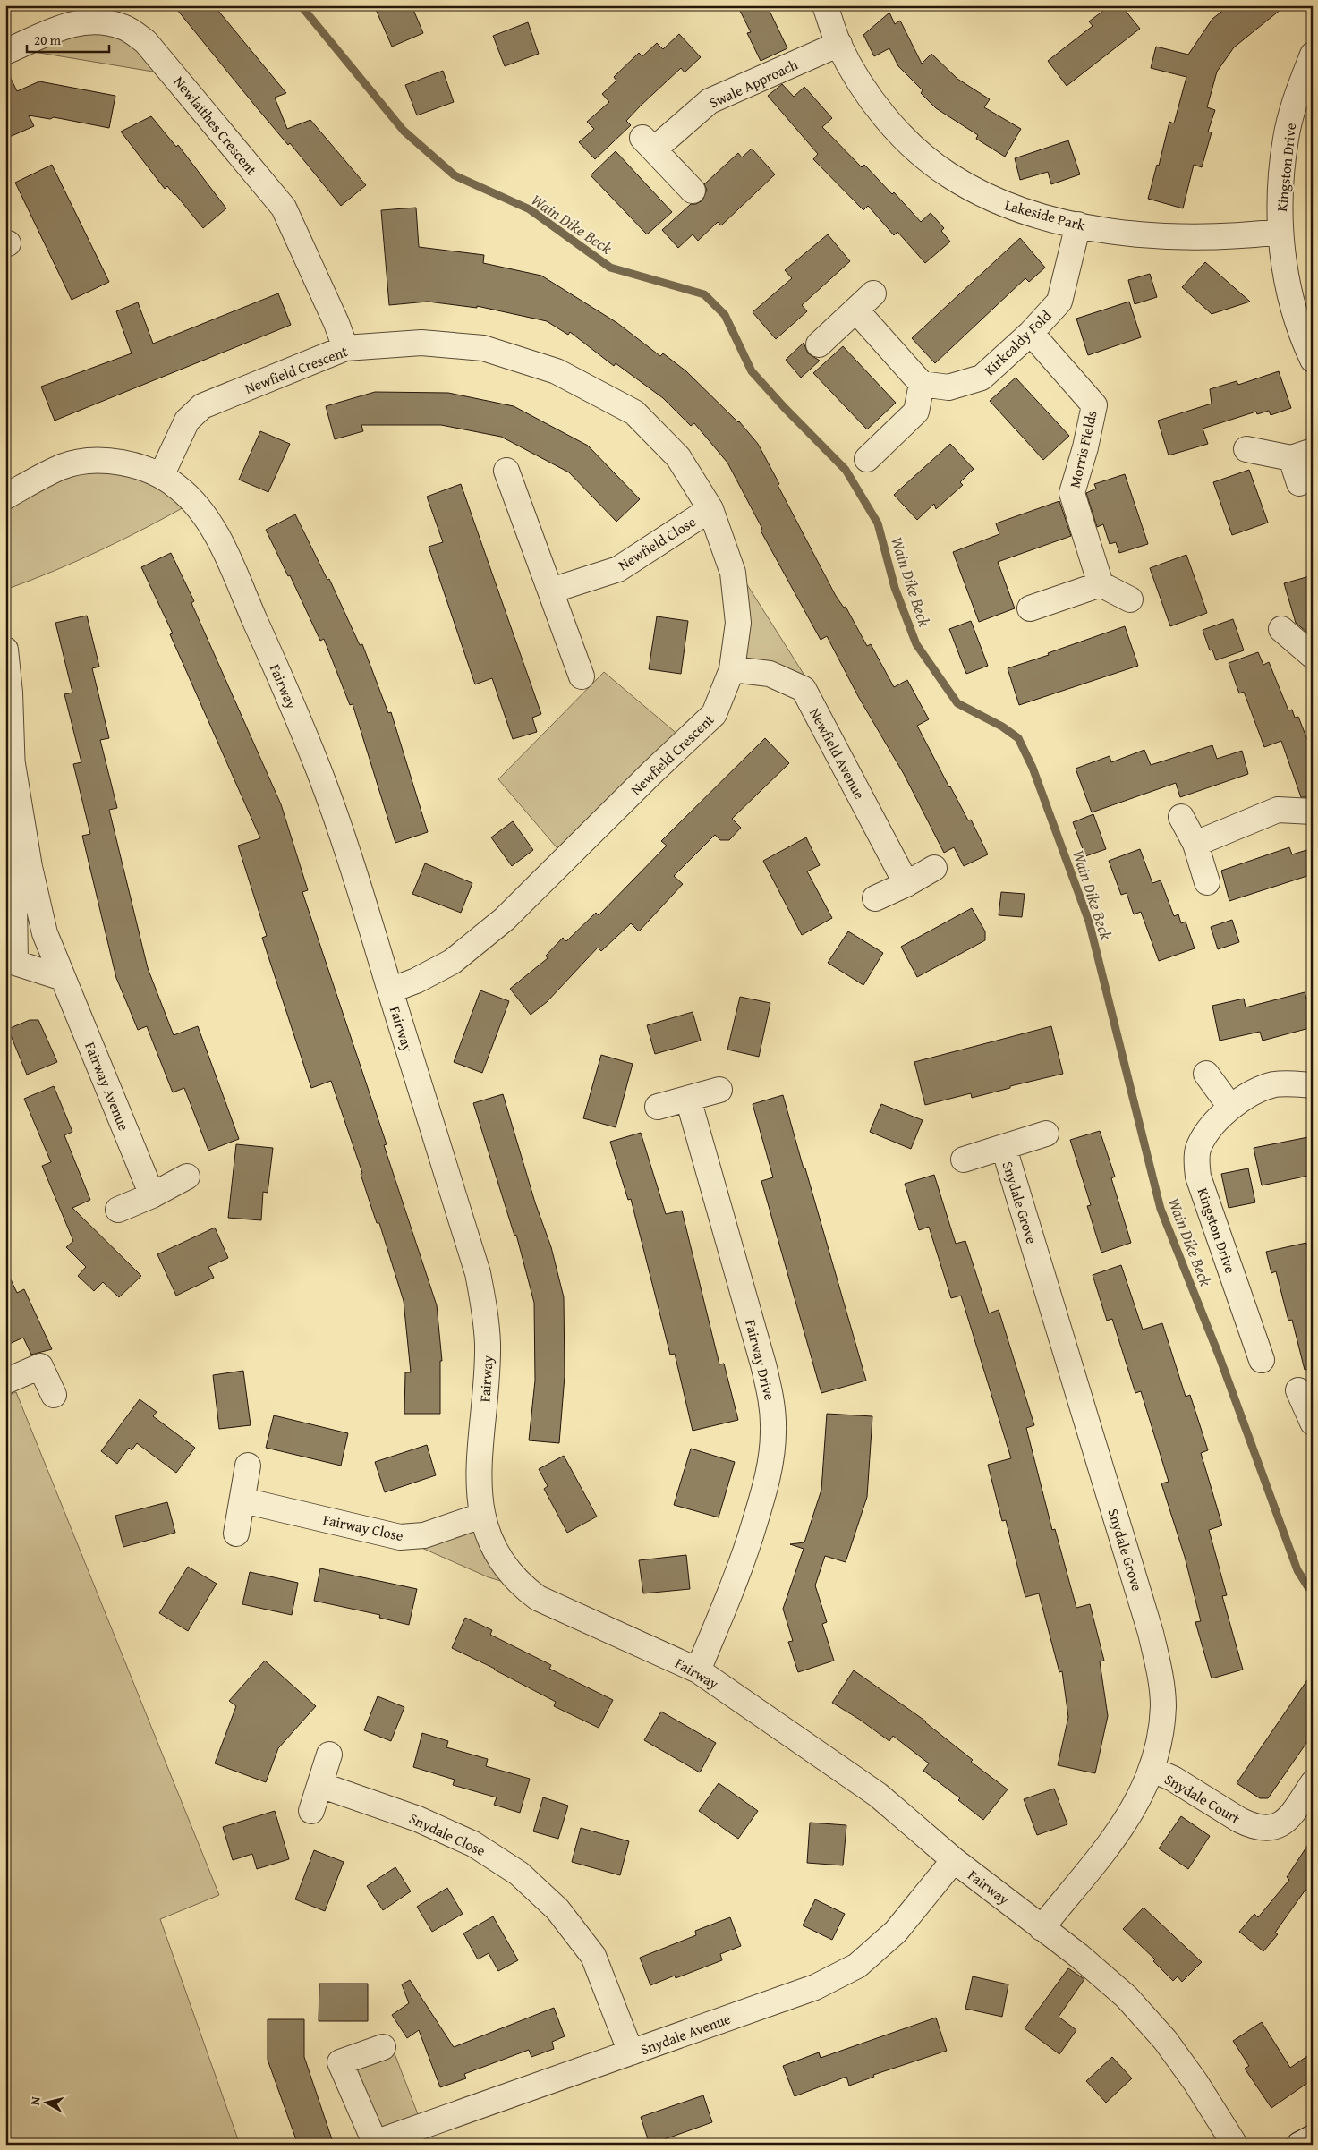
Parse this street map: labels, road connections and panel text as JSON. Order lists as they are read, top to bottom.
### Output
{
  "streets": {
    "street": [
      "Swale Approach",
      "Newlaithes Crescent",
      "Kingston Drive",
      "Lakeside Park",
      "Kirkcaldy Fold",
      "Newfield Crescent",
      "Morris Fields",
      "Newfield Close",
      "Fairway",
      "Newfield Avenue",
      "Fairway Avenue",
      "Snydale Grove",
      "Fairway Drive",
      "Fairway Close",
      "Snydale Court",
      "Snydale Close",
      "Snydale Avenue"
    ]
  },
  "crossings": [
    ["Swale Approach", "Lakeside Park"],
    ["Newlaithes Crescent", "Newfield Crescent"],
    ["Kingston Drive", "Lakeside Park"],
    ["Lakeside Park", "Kirkcaldy Fold"],
    ["Kirkcaldy Fold", "Morris Fields"],
    ["Newfield Crescent", "Newfield Close"],
    ["Newfield Crescent", "Fairway"],
    ["Newfield Crescent", "Newfield Avenue"],
    ["Fairway", "Snydale Grove"],
    ["Fairway", "Fairway Drive"],
    ["Fairway", "Fairway Close"],
    ["Fairway", "Snydale Avenue"],
    ["Snydale Grove", "Snydale Court"],
    ["Snydale Close", "Snydale Avenue"]
  ],
  "water": ["Wain Dike Beck"],
  "scale_bar": "20 m",
  "north": "left"
}
